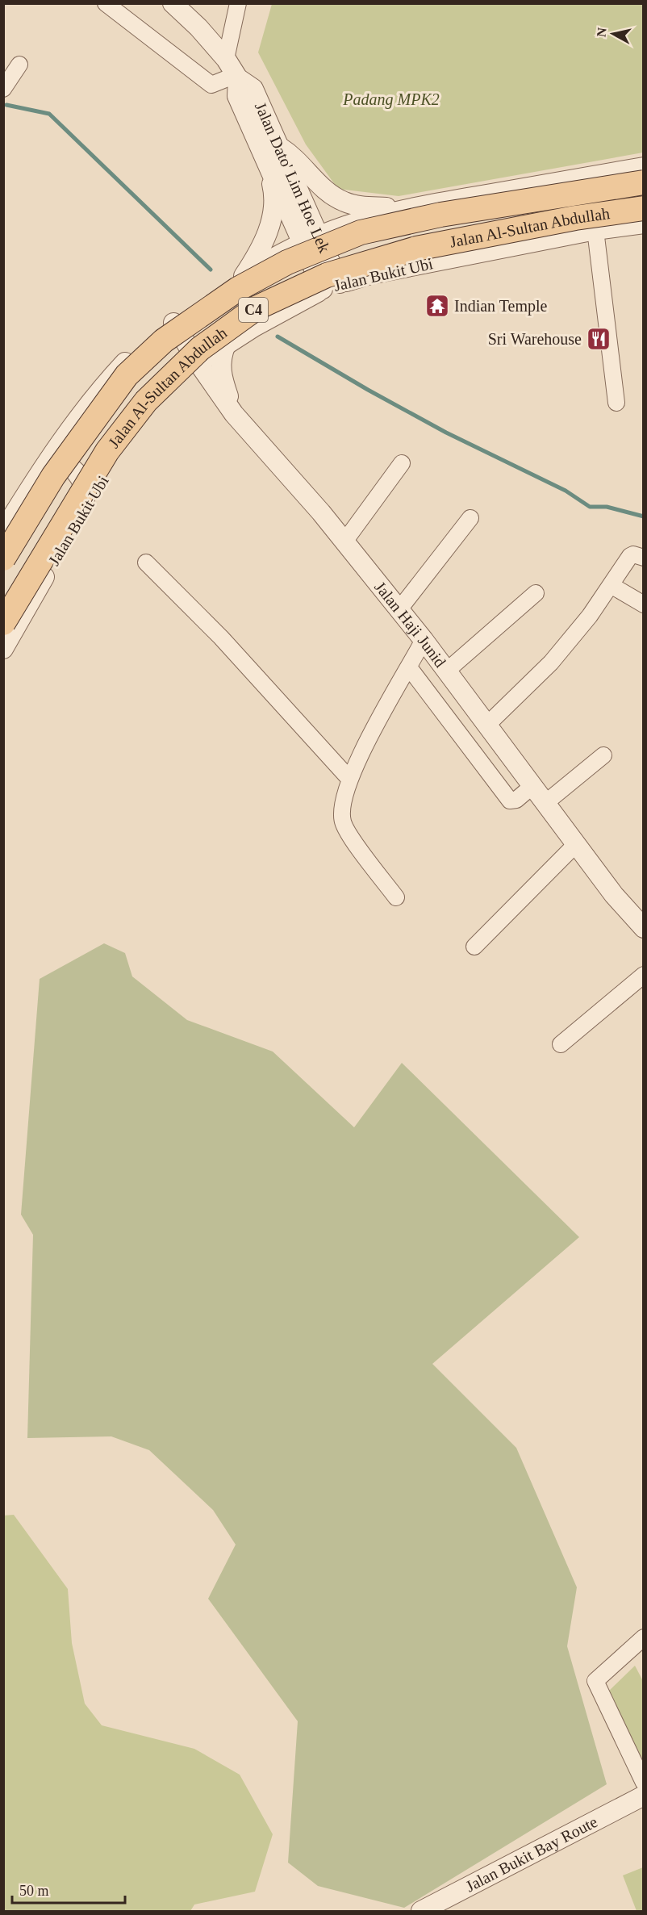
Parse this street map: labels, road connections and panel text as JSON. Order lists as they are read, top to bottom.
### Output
{
  "streets": {
    "main road": ["Jalan Al-Sultan Abdullah", "C4"],
    "street": [
      "Jalan Dato' Lim Hoe Lek",
      "Jalan Bukit Ubi",
      "Jalan Haji Junid",
      "Jalan Bukit Bay Route"
    ]
  },
  "crossings": [
    ["Jalan Dato' Lim Hoe Lek", "Jalan Bukit Ubi"],
    ["Jalan Bukit Ubi", "Jalan Haji Junid"]
  ],
  "parks": ["Padang MPK2"],
  "places": {
    "temple": ["Indian Temple"],
    "restaurant": ["Sri Warehouse"]
  },
  "scale_bar": "50 m",
  "north": "left"
}
